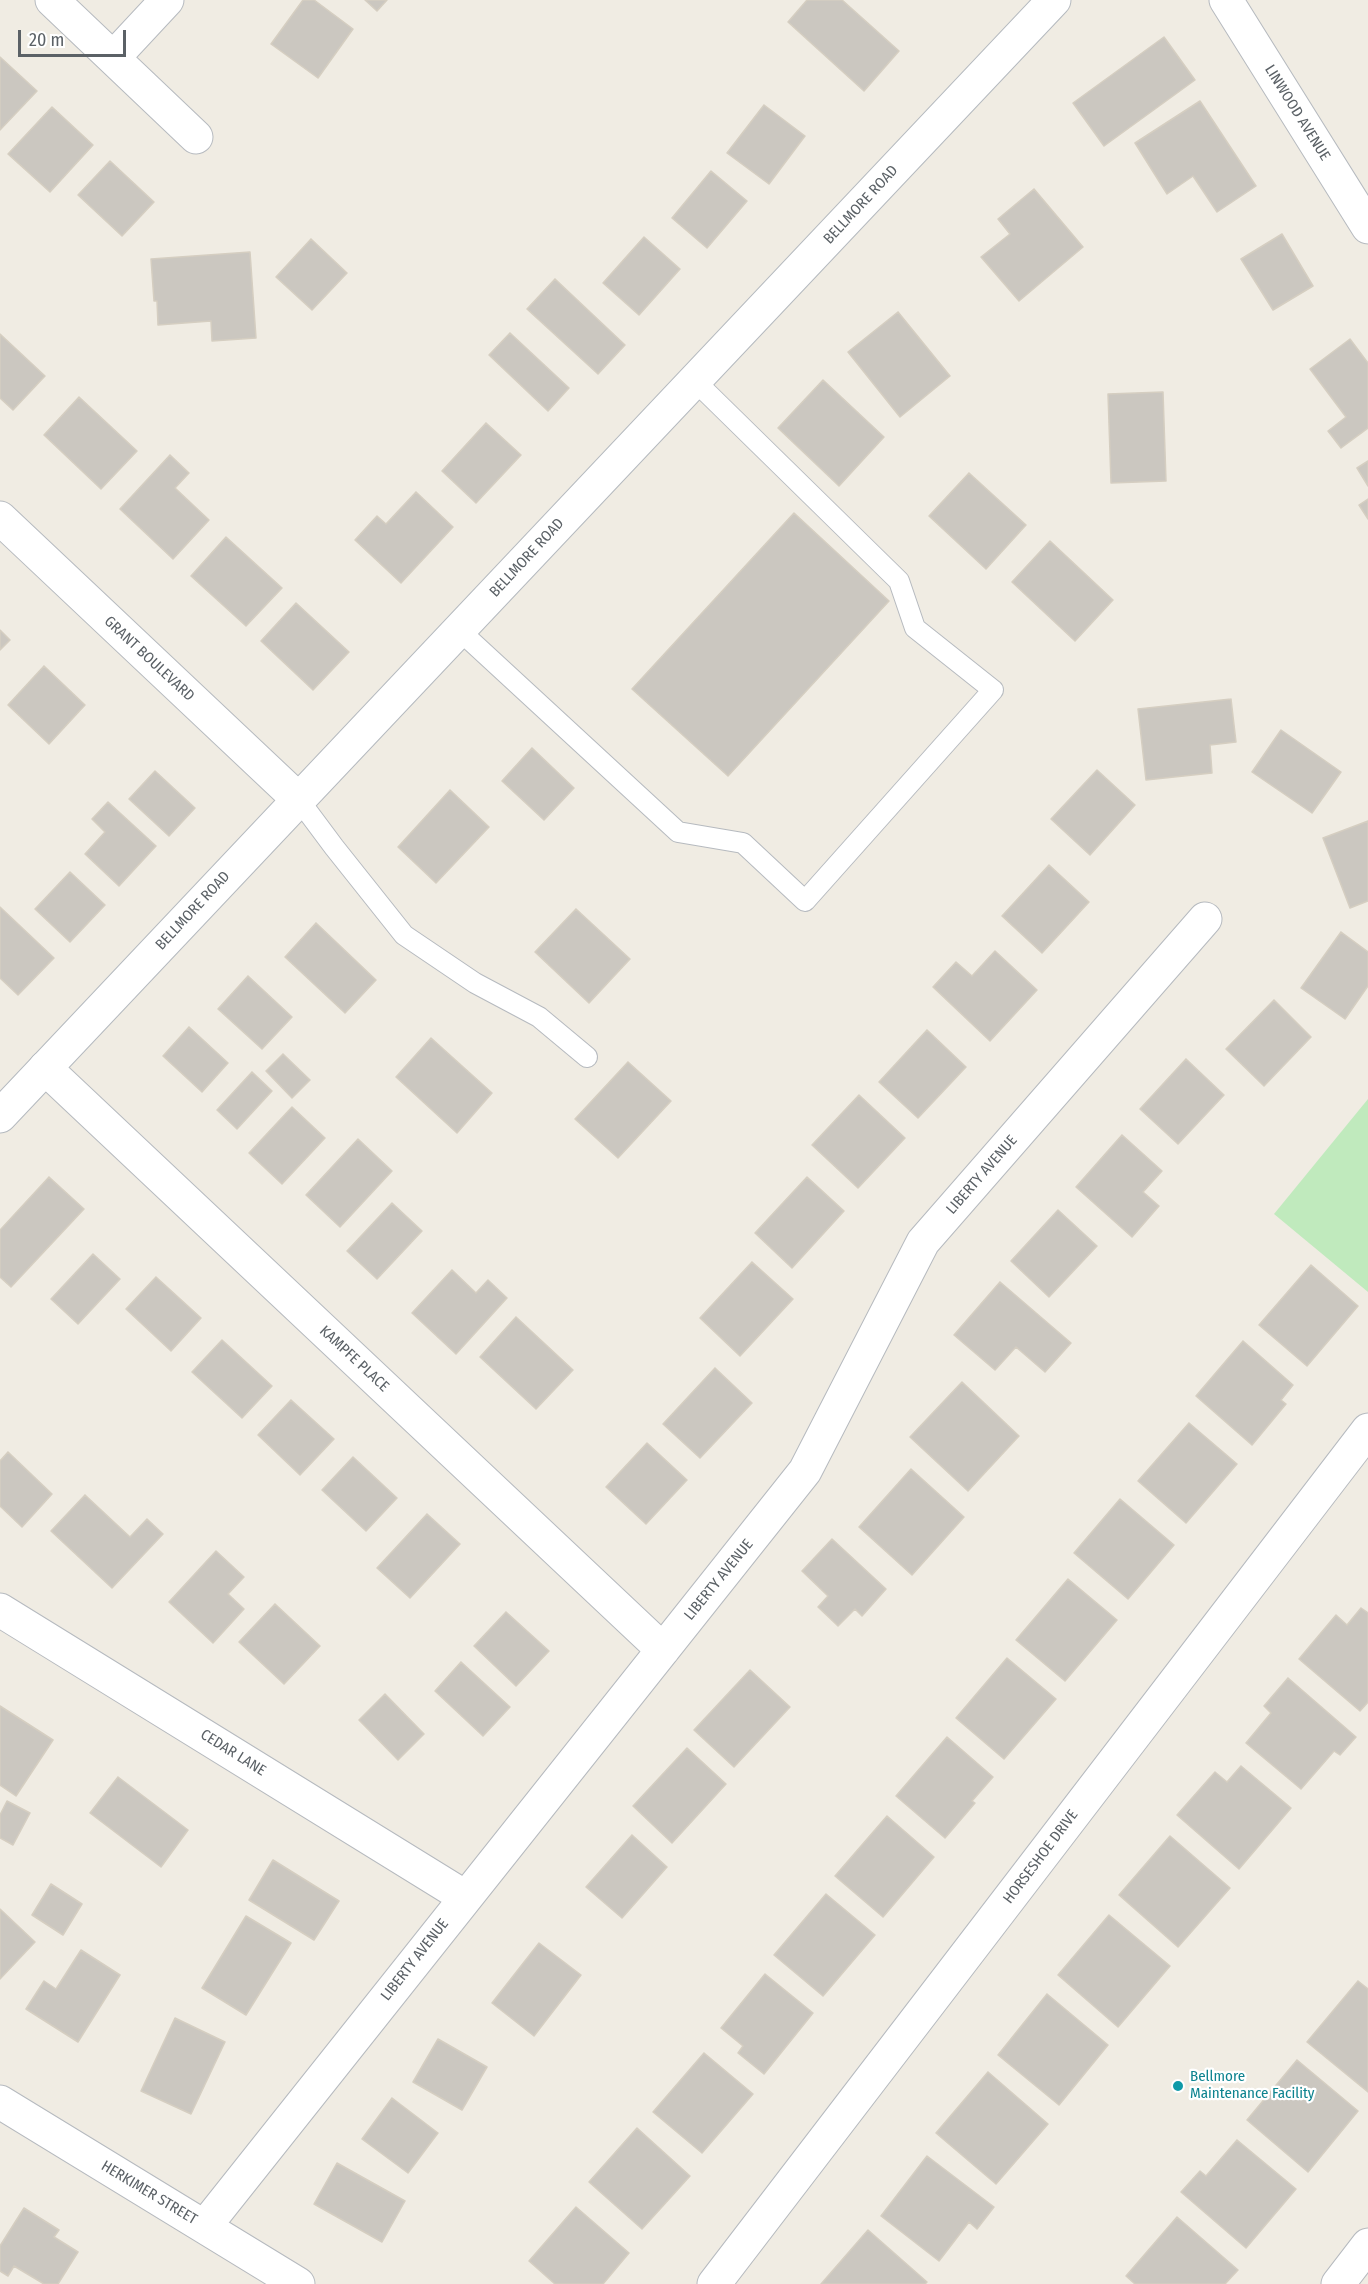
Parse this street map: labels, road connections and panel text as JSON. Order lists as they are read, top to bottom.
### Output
{
  "streets": {
    "street": [
      "LINWOOD AVENUE",
      "BELLMORE ROAD",
      "GRANT BOULEVARD",
      "LIBERTY AVENUE",
      "KAMPFE PLACE",
      "CEDAR LANE",
      "HORSESHOE DRIVE",
      "HERKIMER STREET"
    ]
  },
  "crossings": [
    ["BELLMORE ROAD", "GRANT BOULEVARD"],
    ["BELLMORE ROAD", "KAMPFE PLACE"],
    ["LIBERTY AVENUE", "KAMPFE PLACE"],
    ["LIBERTY AVENUE", "CEDAR LANE"],
    ["LIBERTY AVENUE", "HERKIMER STREET"]
  ],
  "places": ["Bellmore Maintenance Facility"],
  "scale_bar": "20 m"
}
